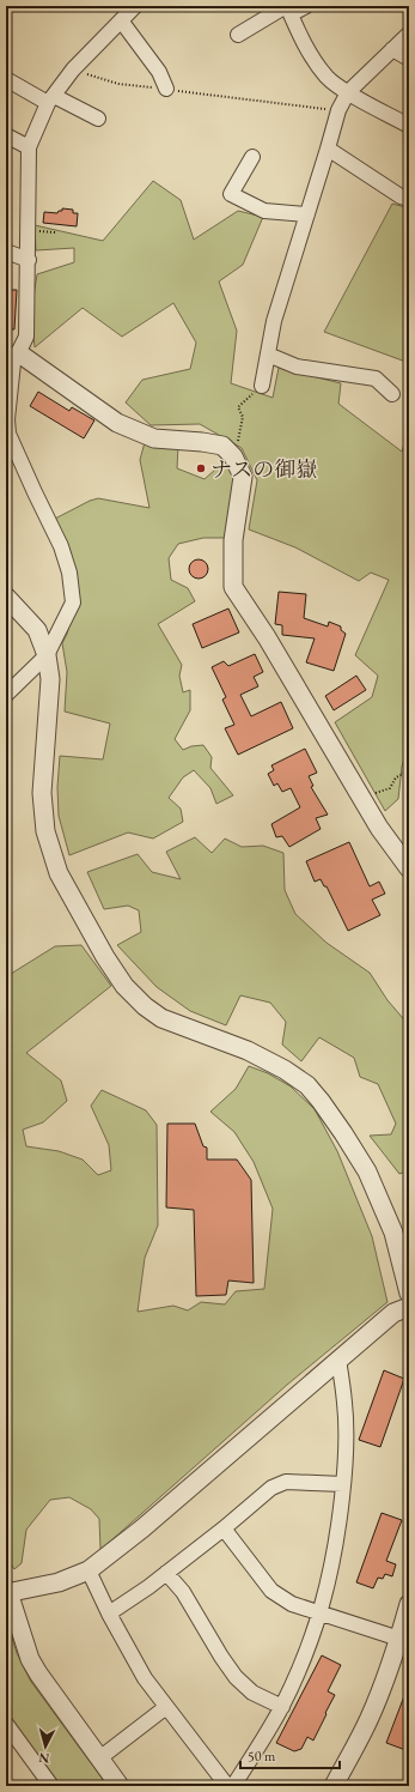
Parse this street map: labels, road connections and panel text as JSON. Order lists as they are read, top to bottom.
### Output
{
  "places": ["ナスの御嶽"],
  "scale_bar": "50 m",
  "north": "bottom"
}
